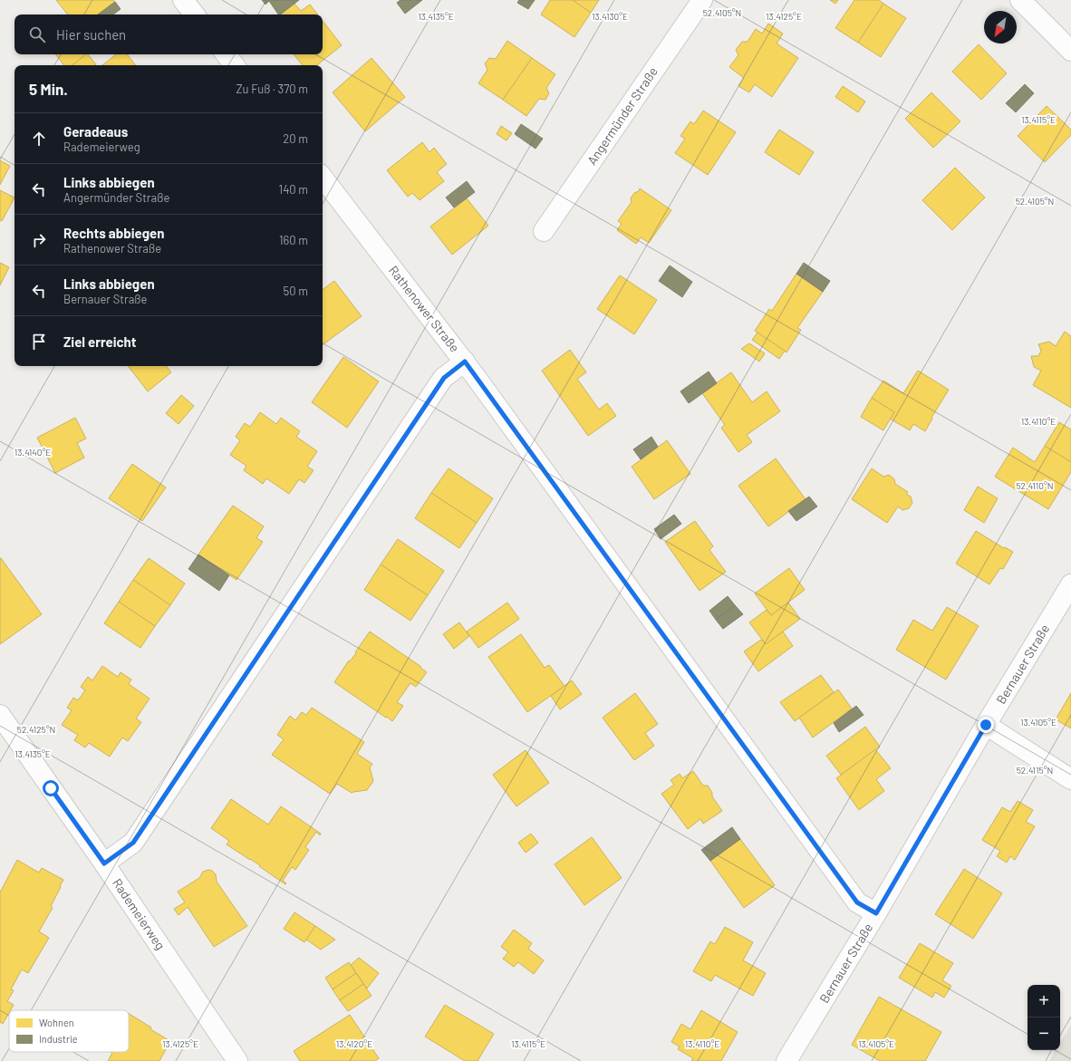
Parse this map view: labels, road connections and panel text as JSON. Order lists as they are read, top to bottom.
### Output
{
  "streets": {
    "street": [
      "Angermünder Straße",
      "Rathenower Straße",
      "Bernauer Straße",
      "Rademeierweg"
    ]
  },
  "crossings": [
    ["Rathenower Straße", "Bernauer Straße"]
  ],
  "legend": ["Wohnen", "Industrie"],
  "north": "bottom left",
  "page": {
    "search": "Hier suchen",
    "heading": ["5 Min.", "Zu Fuß · 370 m"],
    "list": [
      ["Geradeaus", "Rademeierweg", "20 m"],
      ["Links abbiegen", "Angermünder Straße", "140 m"],
      ["Rechts abbiegen", "Rathenower Straße", "160 m"],
      ["Links abbiegen", "Bernauer Straße", "50 m"],
      "Ziel erreicht"
    ],
    "map_buttons": ["+", "−"]
  },
  "coordinates": [
    "52.4105°N",
    "13.4135°E",
    "13.4130°E",
    "13.4125°E",
    "13.4115°E",
    "13.4110°E",
    "13.4140°E",
    "52.4110°N",
    "13.4105°E",
    "52.4125°N",
    "52.4115°N",
    "13.4120°E"
  ]
}
